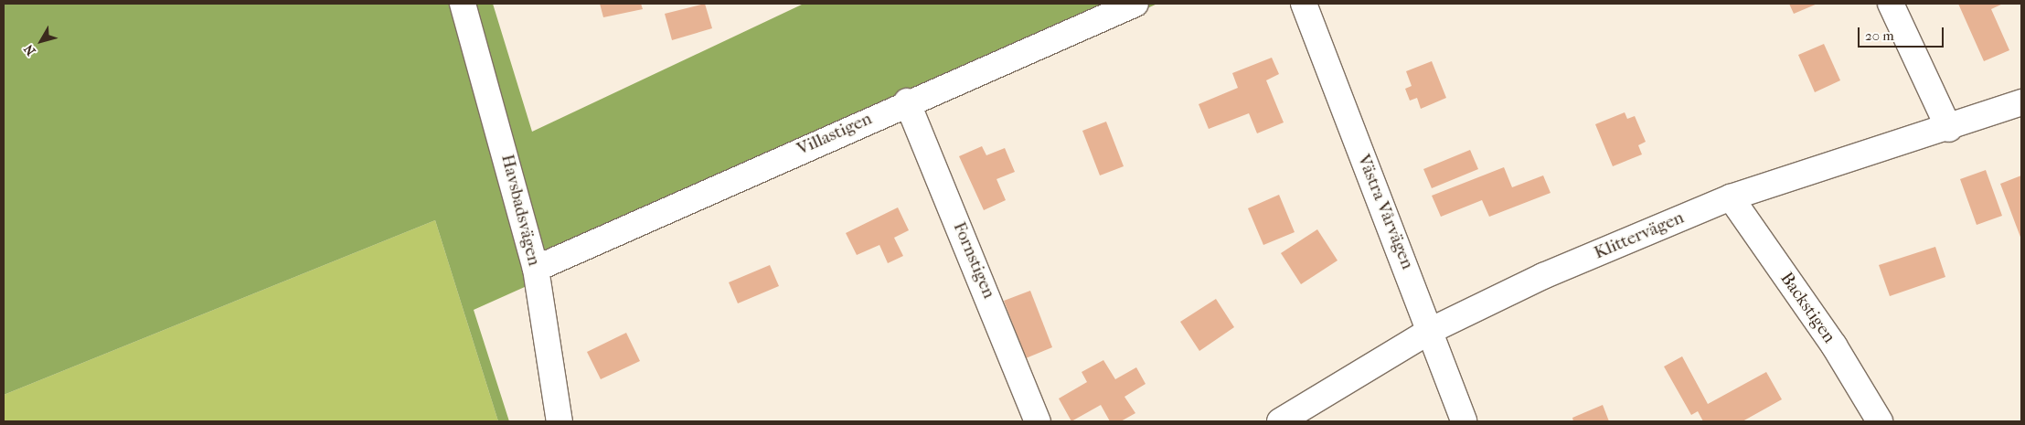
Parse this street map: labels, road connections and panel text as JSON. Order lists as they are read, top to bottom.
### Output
{
  "streets": {
    "street": [
      "Villastigen",
      "Havsbadsvägen",
      "Västra Vårvägen",
      "Klittervägen",
      "Fornstigen",
      "Backstigen"
    ]
  },
  "crossings": [
    ["Villastigen", "Havsbadsvägen"],
    ["Villastigen", "Fornstigen"],
    ["Västra Vårvägen", "Klittervägen"],
    ["Klittervägen", "Backstigen"]
  ],
  "scale_bar": "20 m",
  "north": "bottom left"
}
